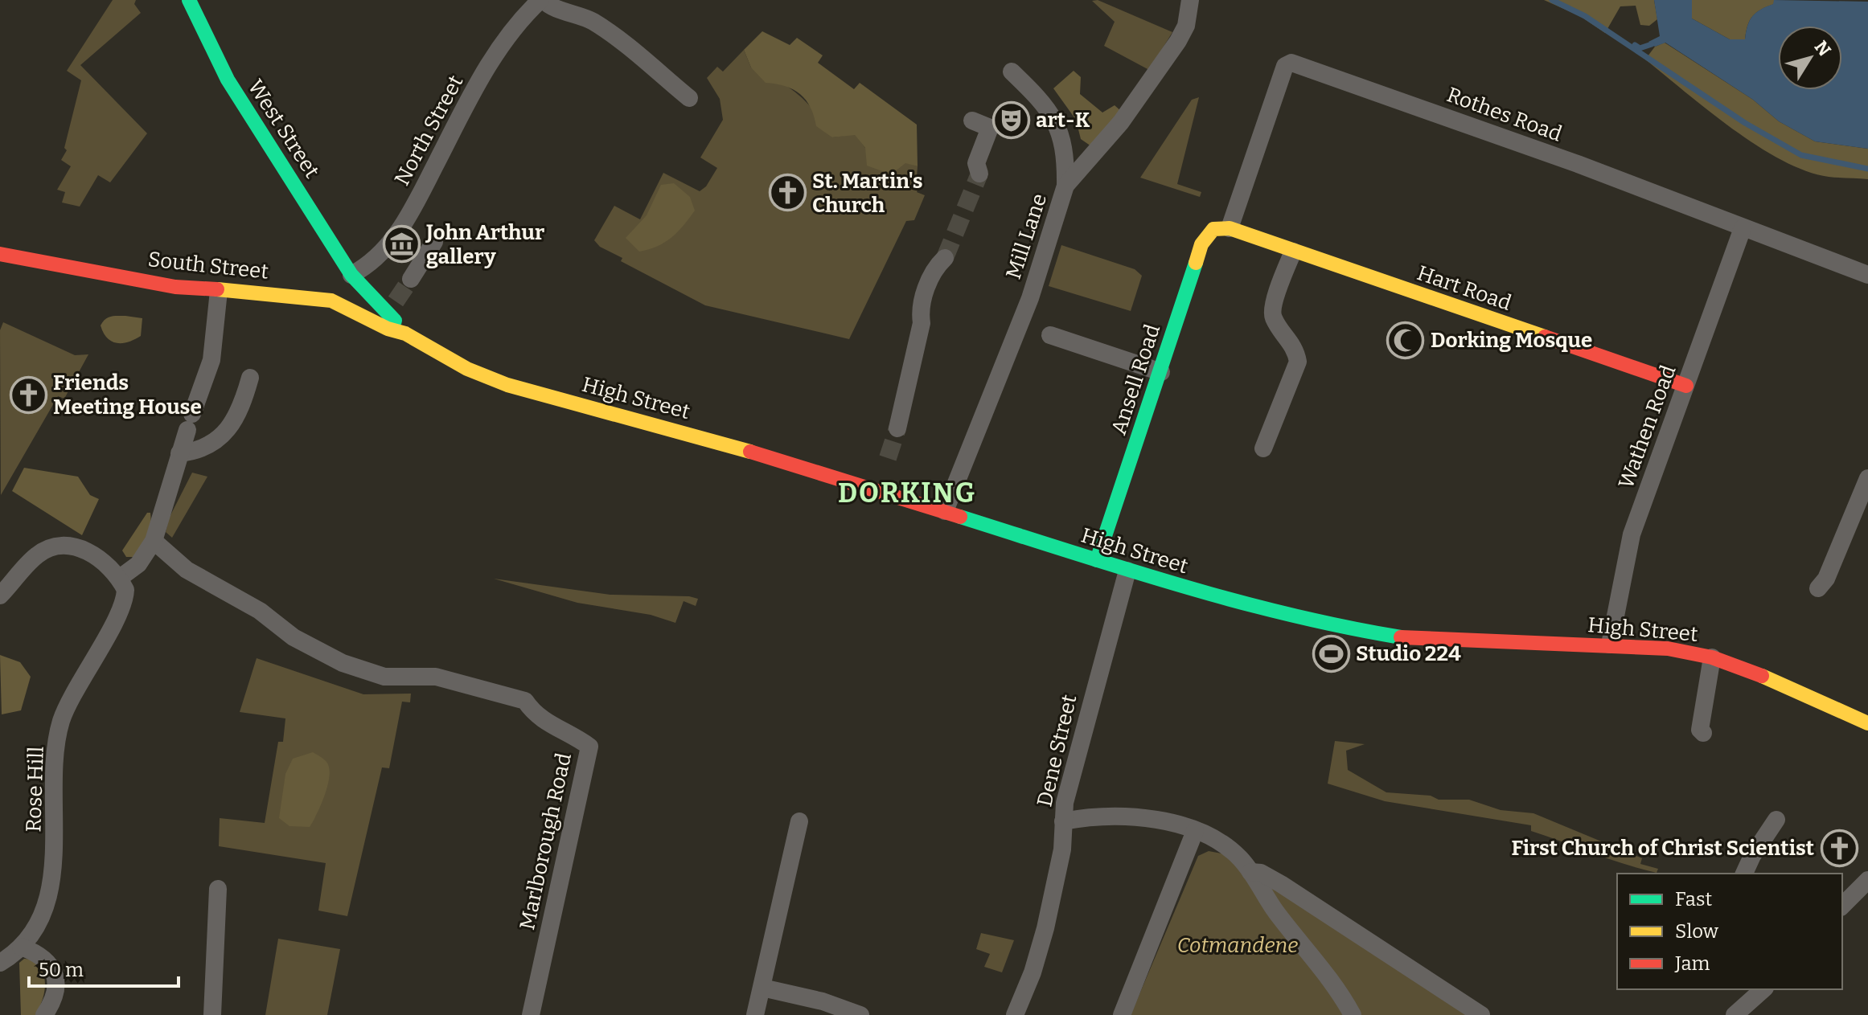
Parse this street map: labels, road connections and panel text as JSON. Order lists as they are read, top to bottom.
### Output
{
  "streets": {
    "main road": [
      "West Street",
      "South Street",
      "Hart Road",
      "Ansell Road",
      "High Street"
    ],
    "street": [
      "Rothes Road",
      "North Street",
      "Mill Lane",
      "Wathen Road",
      "Dene Street",
      "Rose Hill",
      "Marlborough Road"
    ]
  },
  "crossings": [
    ["Rothes Road", "Hart Road"],
    ["Rothes Road", "Ansell Road"],
    ["Rothes Road", "Wathen Road"],
    ["West Street", "North Street"],
    ["West Street", "South Street"],
    ["West Street", "High Street"],
    ["Mill Lane", "High Street"],
    ["South Street", "High Street"],
    ["Hart Road", "Ansell Road"],
    ["Hart Road", "Wathen Road"],
    ["Ansell Road", "High Street"],
    ["High Street", "Wathen Road"],
    ["High Street", "Dene Street"]
  ],
  "districts": ["DORKING"],
  "parks": ["Cotmandene"],
  "places": {
    "theatre": ["art-K"],
    "church": ["St. Martin's Church", "Friends Meeting House", "First Church of Christ Scientist"],
    "museum": ["John Arthur gallery"],
    "mosque": ["Dorking Mosque"],
    "sports": ["Studio 224"]
  },
  "legend": ["Fast", "Slow", "Jam"],
  "scale_bar": "50 m",
  "north": "top right"
}
